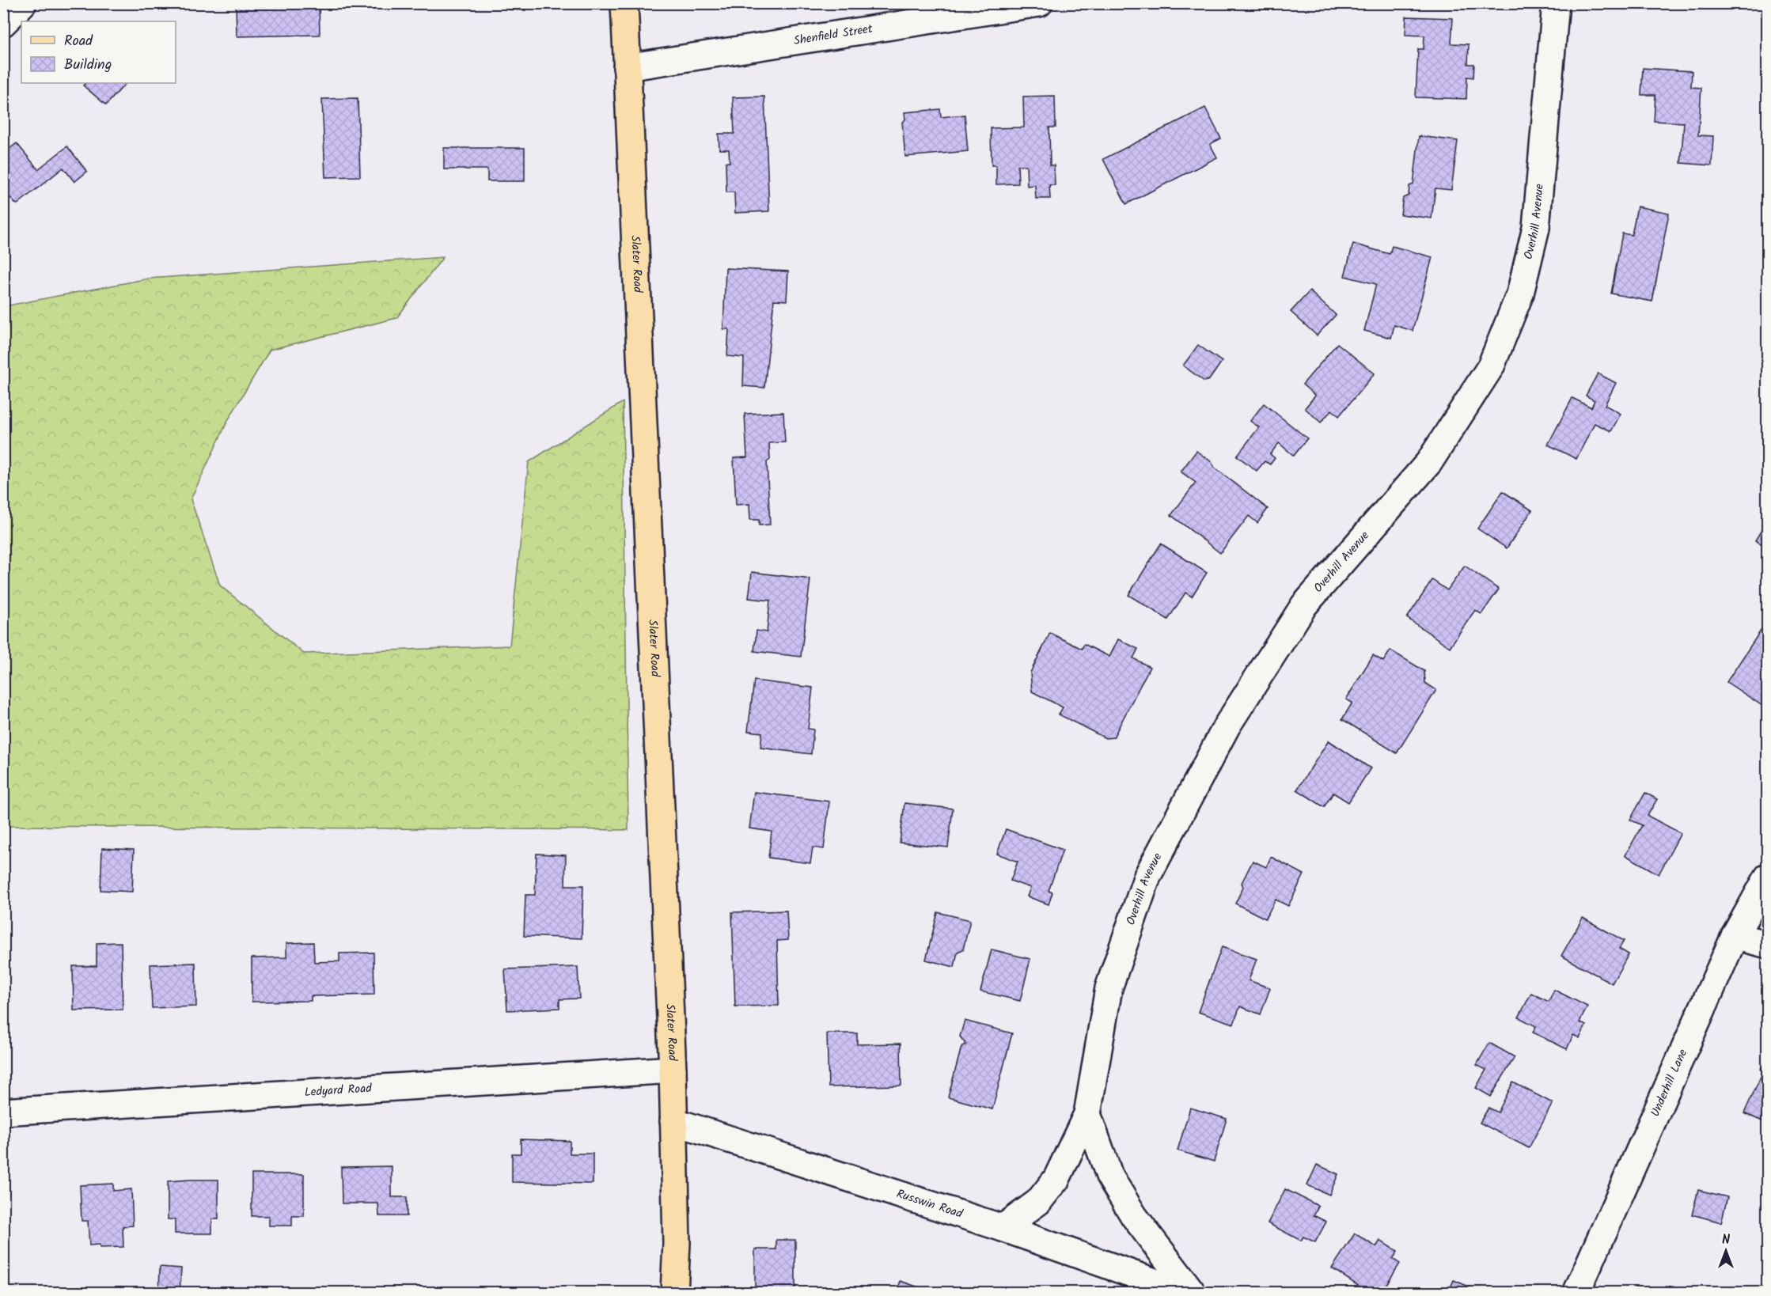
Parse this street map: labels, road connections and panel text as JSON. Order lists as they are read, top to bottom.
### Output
{
  "streets": {
    "main road": ["Slater Road"],
    "street": [
      "Shenfield Street",
      "Overhill Avenue",
      "Underhill Lane",
      "Ledyard Road",
      "Russwin Road"
    ]
  },
  "crossings": [
    ["Shenfield Street", "Slater Road"],
    ["Overhill Avenue", "Russwin Road"],
    ["Slater Road", "Ledyard Road"],
    ["Slater Road", "Russwin Road"]
  ],
  "legend": ["Road", "Building"],
  "north": "top"
}
